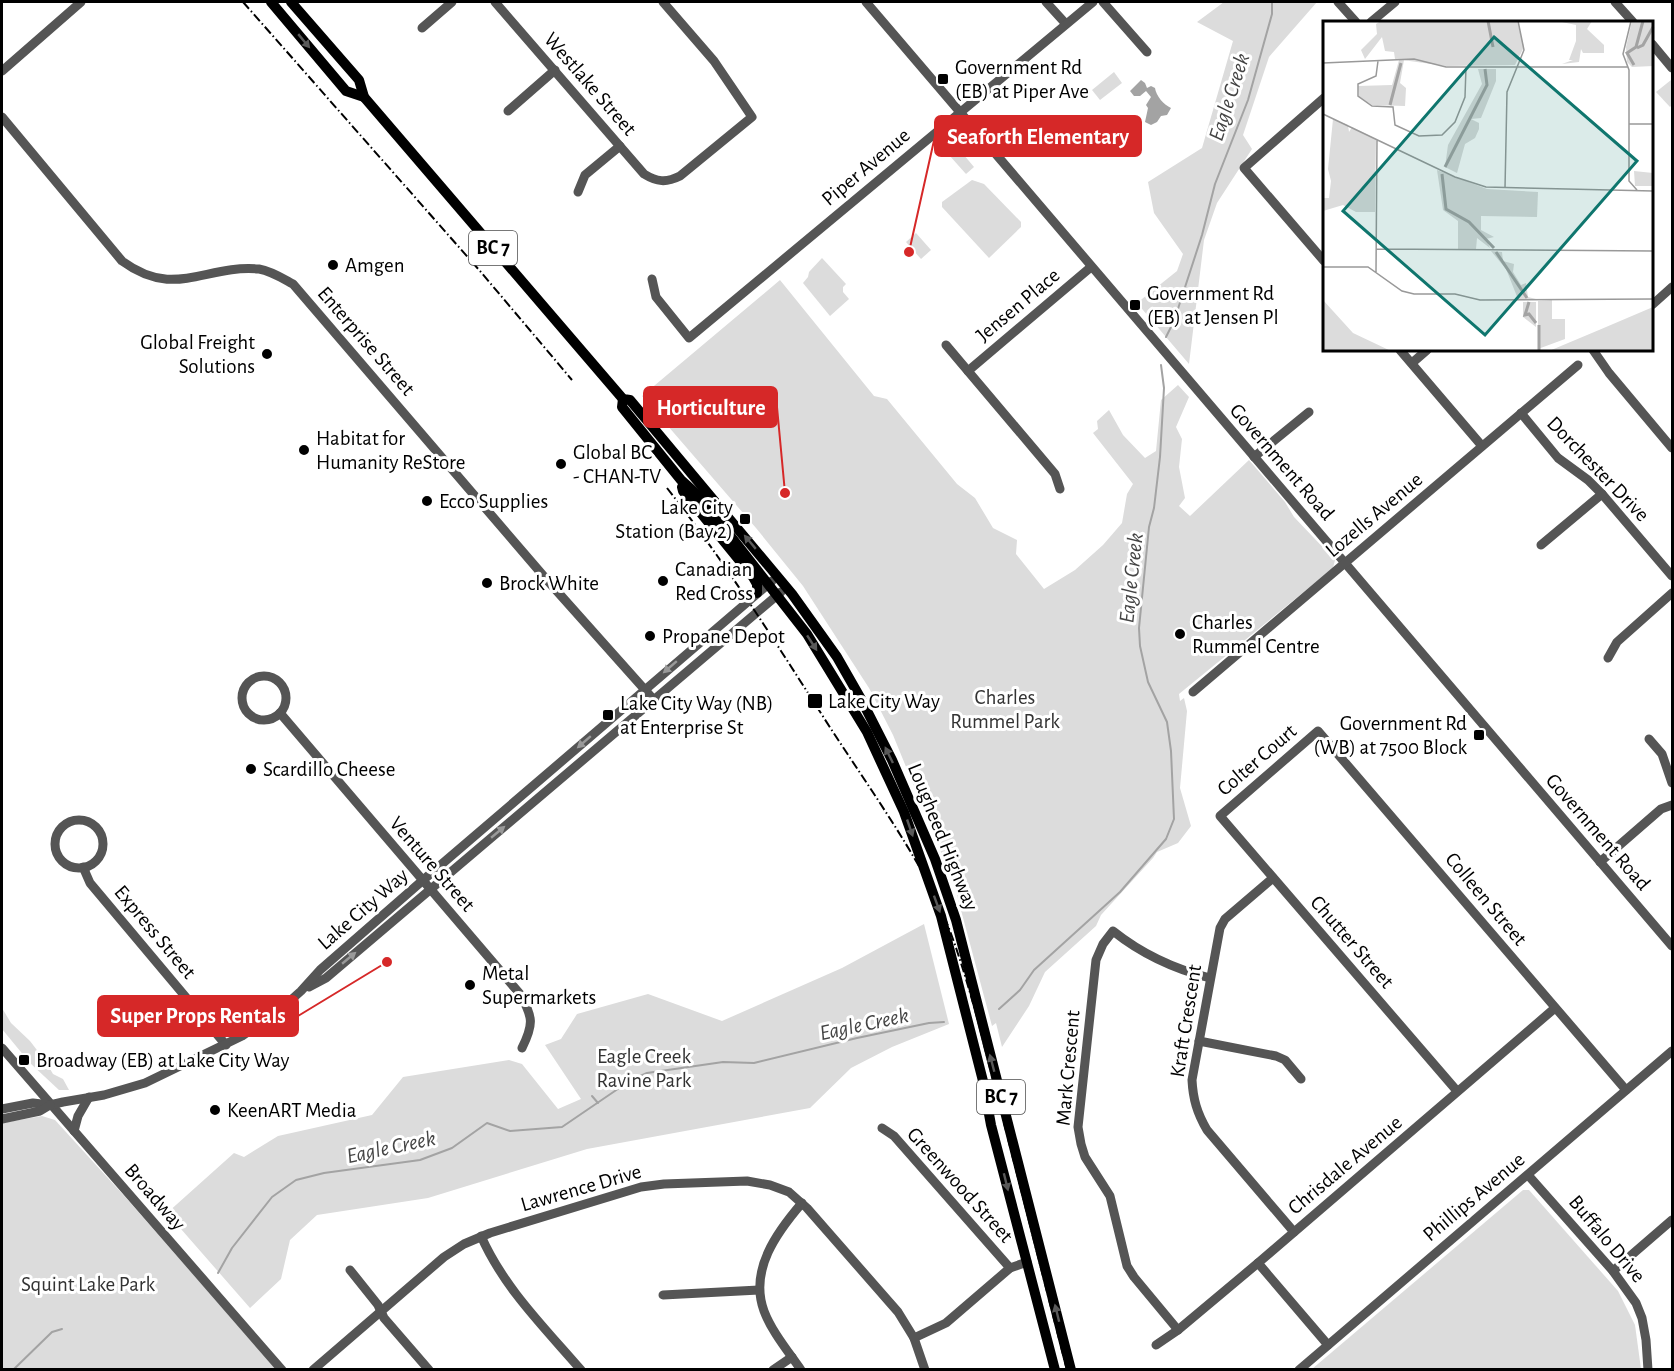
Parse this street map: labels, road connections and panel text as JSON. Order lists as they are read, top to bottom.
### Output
{
  "streets": {
    "main road": ["BC 7", "Lougheed Highway"],
    "street": [
      "Westlake Street",
      "Piper Avenue",
      "Jensen Place",
      "Enterprise Street",
      "Government Road",
      "Dorchester Drive",
      "Lozells Avenue",
      "Colter Court",
      "Venture Street",
      "Colleen Street",
      "Lake City Way",
      "Express Street",
      "Chutter Street",
      "Kraft Crescent",
      "Mark Crescent",
      "Chrisdale Avenue",
      "Greenwood Street",
      "Lawrence Drive",
      "Broadway",
      "Phillips Avenue",
      "Buffalo Drive"
    ]
  },
  "crossings": [
    ["Piper Avenue", "Government Road"],
    ["Jensen Place", "Government Road"],
    ["Enterprise Street", "Lake City Way"],
    ["Government Road", "Lozells Avenue"],
    ["Dorchester Drive", "Lozells Avenue"],
    ["Colter Court", "Colleen Street"],
    ["Colter Court", "Chutter Street"],
    ["Lougheed Highway", "Lake City Way"],
    ["Venture Street", "Lake City Way"],
    ["Colleen Street", "Chrisdale Avenue"],
    ["Colleen Street", "Phillips Avenue"],
    ["Lake City Way", "Express Street"],
    ["Lake City Way", "Broadway"],
    ["Chutter Street", "Kraft Crescent"],
    ["Chutter Street", "Chrisdale Avenue"],
    ["Kraft Crescent", "Mark Crescent"],
    ["Kraft Crescent", "Chrisdale Avenue"],
    ["Mark Crescent", "Chrisdale Avenue"],
    ["Phillips Avenue", "Buffalo Drive"]
  ],
  "water": ["Eagle Creek"],
  "parks": ["Charles Rummel Park", "Eagle Creek Ravine Park", "Squint Lake Park"],
  "places": {
    "transit": [
      "Government Rd (EB) at Piper Ave",
      "Government Rd (EB) at Jensen Pl",
      "Lake City Station (Bay 2)",
      "Lake City Way",
      "Lake City Way (NB) at Enterprise St",
      "Government Rd (WB) at 7500 Block",
      "Broadway (EB) at Lake City Way"
    ],
    "other": [
      "Seaforth Elementary",
      "Amgen",
      "Global Freight Solutions",
      "Habitat for Humanity ReStore",
      "Global BC - CHAN-TV",
      "Horticulture",
      "Ecco Supplies",
      "Canadian Red Cross",
      "Brock White",
      "Charles Rummel Centre",
      "Propane Depot",
      "Scardillo Cheese",
      "Super Props Rentals",
      "Metal Supermarkets",
      "KeenART Media"
    ]
  }
}
